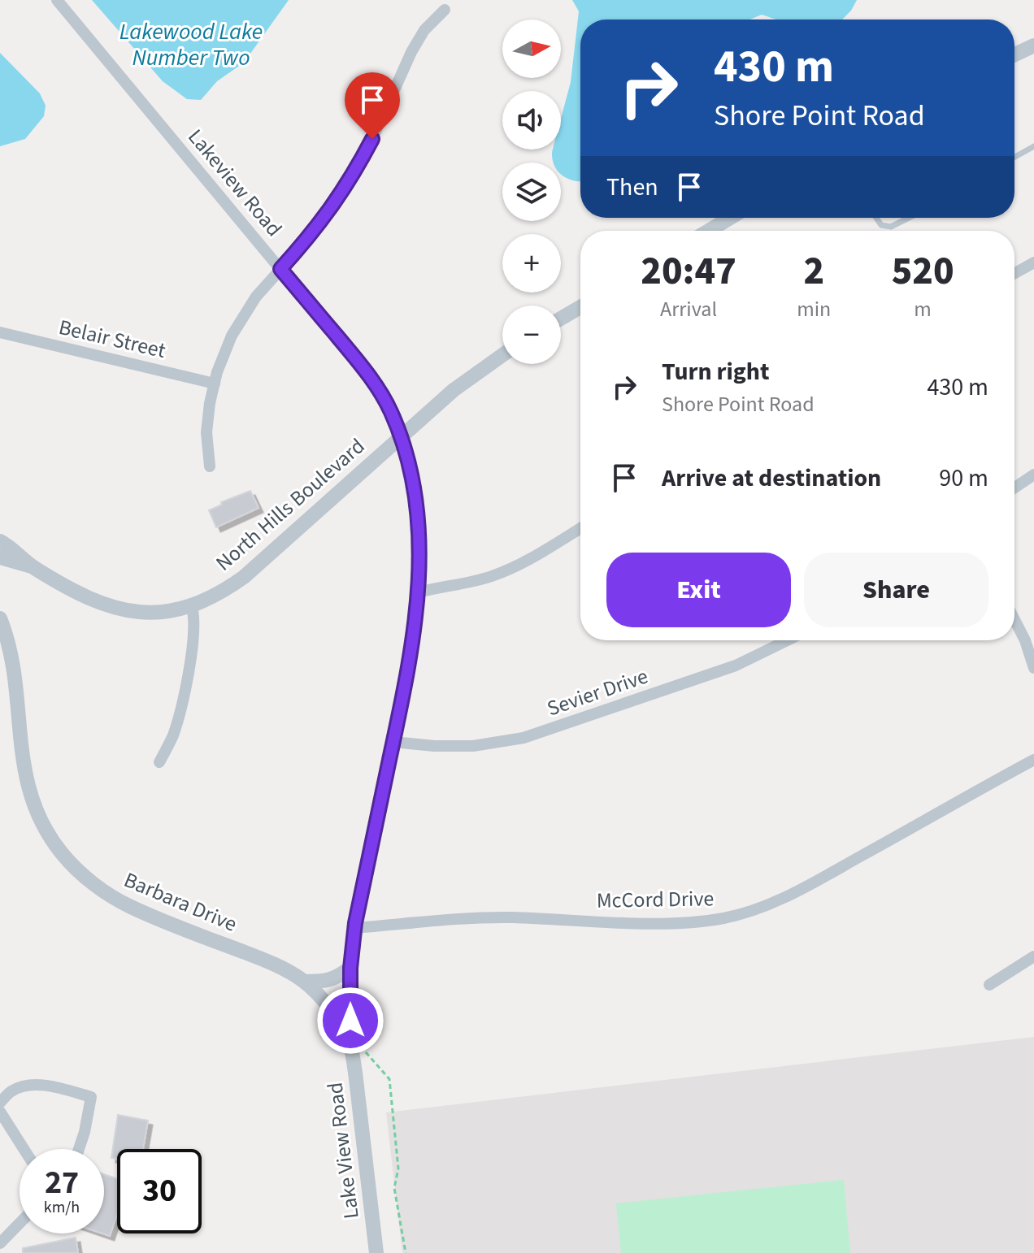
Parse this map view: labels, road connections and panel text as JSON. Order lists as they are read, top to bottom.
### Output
{
  "streets": {
    "street": [
      "Lakeview Road",
      "Belair Street",
      "North Hills Boulevard",
      "Sevier Drive",
      "McCord Drive",
      "Barbara Drive",
      "Lake View Road"
    ]
  },
  "crossings": [
    ["Lakeview Road", "North Hills Boulevard"],
    ["Lakeview Road", "Sevier Drive"],
    ["Lakeview Road", "McCord Drive"],
    ["Lakeview Road", "Barbara Drive"],
    ["Lakeview Road", "Lake View Road"],
    ["Barbara Drive", "Lake View Road"]
  ],
  "water": ["Lakewood Lake Number Two"],
  "north": "right",
  "page": {
    "map_buttons": ["+", "−"],
    "turn": ["430 m", "Shore Point Road"],
    "then": "Then",
    "eta": [
      "20:47",
      "Arrival",
      "2",
      "min",
      "520",
      "m"
    ],
    "list": [
      {
        "name": "Turn right",
        "note": "Shore Point Road",
        "value": "430 m"
      },
      {
        "name": "Arrive at destination",
        "value": "90 m"
      }
    ],
    "buttons": ["Exit", "Share"],
    "speed": "27 km/h",
    "limit": "30"
  }
}
